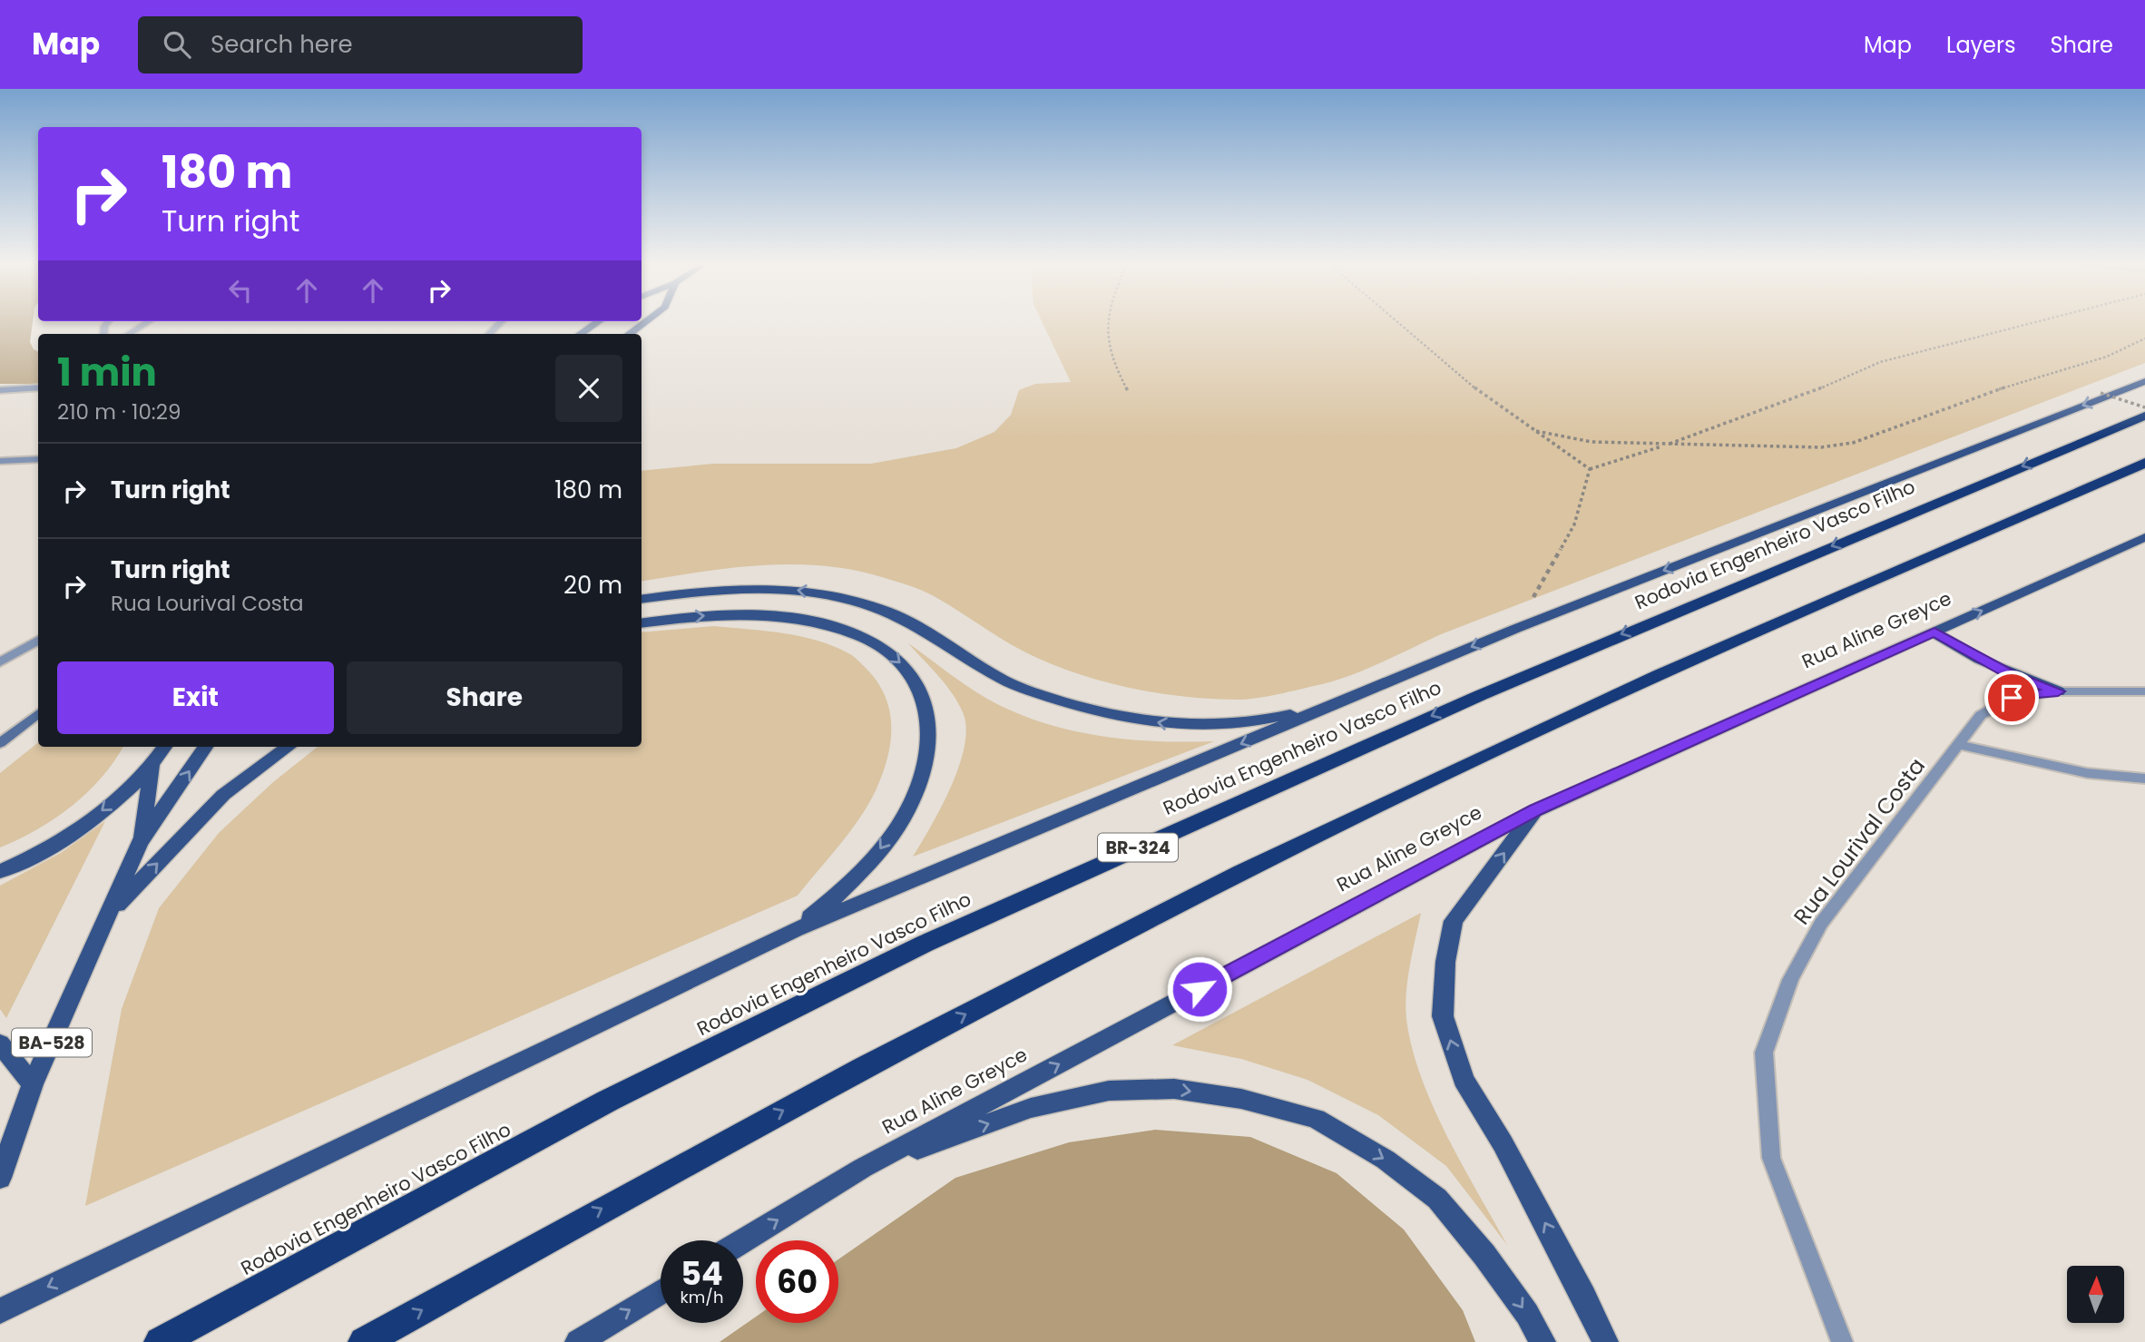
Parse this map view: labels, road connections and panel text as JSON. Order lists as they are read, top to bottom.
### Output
{
  "streets": {
    "highway": ["Rodovia Engenheiro Vasco Filho", "BR-324"],
    "main road": ["Rua Aline Greyce", "BA-528"],
    "street": ["Rua Lourival Costa"]
  },
  "one_way": ["Rua Aline Greyce"],
  "north": "top",
  "page": {
    "header": "Map",
    "search": "Search here",
    "nav": ["Map", "Layers", "Share"],
    "turn": ["180 m", "Turn right"],
    "heading": ["1 min", "210 m · 10:29"],
    "list": [
      {
        "name": "Turn right",
        "value": "180 m"
      },
      {
        "name": "Turn right",
        "note": "Rua Lourival Costa",
        "value": "20 m"
      }
    ],
    "buttons": ["Exit", "Share"],
    "speed": "54 km/h",
    "limit": "60"
  }
}
